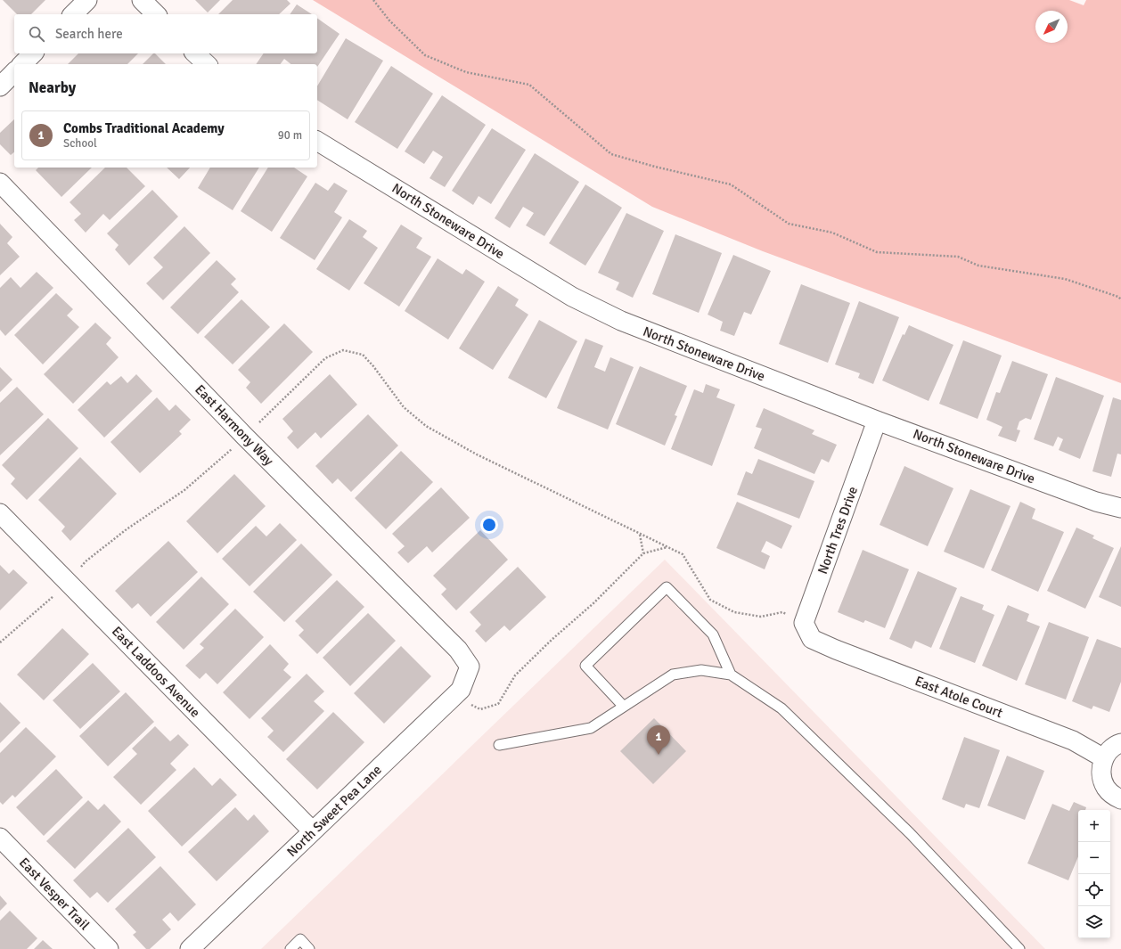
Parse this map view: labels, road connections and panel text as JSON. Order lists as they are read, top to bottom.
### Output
{
  "streets": {
    "street": [
      "North Stoneware Drive",
      "East Harmony Way",
      "North Tres Drive",
      "East Laddoos Avenue",
      "East Atole Court",
      "North Sweet Pea Lane",
      "East Vesper Trail"
    ]
  },
  "crossings": [
    ["North Stoneware Drive", "North Tres Drive"],
    ["East Harmony Way", "North Sweet Pea Lane"],
    ["North Tres Drive", "East Atole Court"],
    ["East Laddoos Avenue", "North Sweet Pea Lane"]
  ],
  "north": "bottom left",
  "page": {
    "search": "Search here",
    "heading": "Nearby",
    "list": [
      {
        "mark": "1",
        "name": "Combs Traditional Academy",
        "note": "School",
        "value": "90 m"
      }
    ],
    "pins": "1",
    "map_buttons": ["+", "−"]
  }
}
